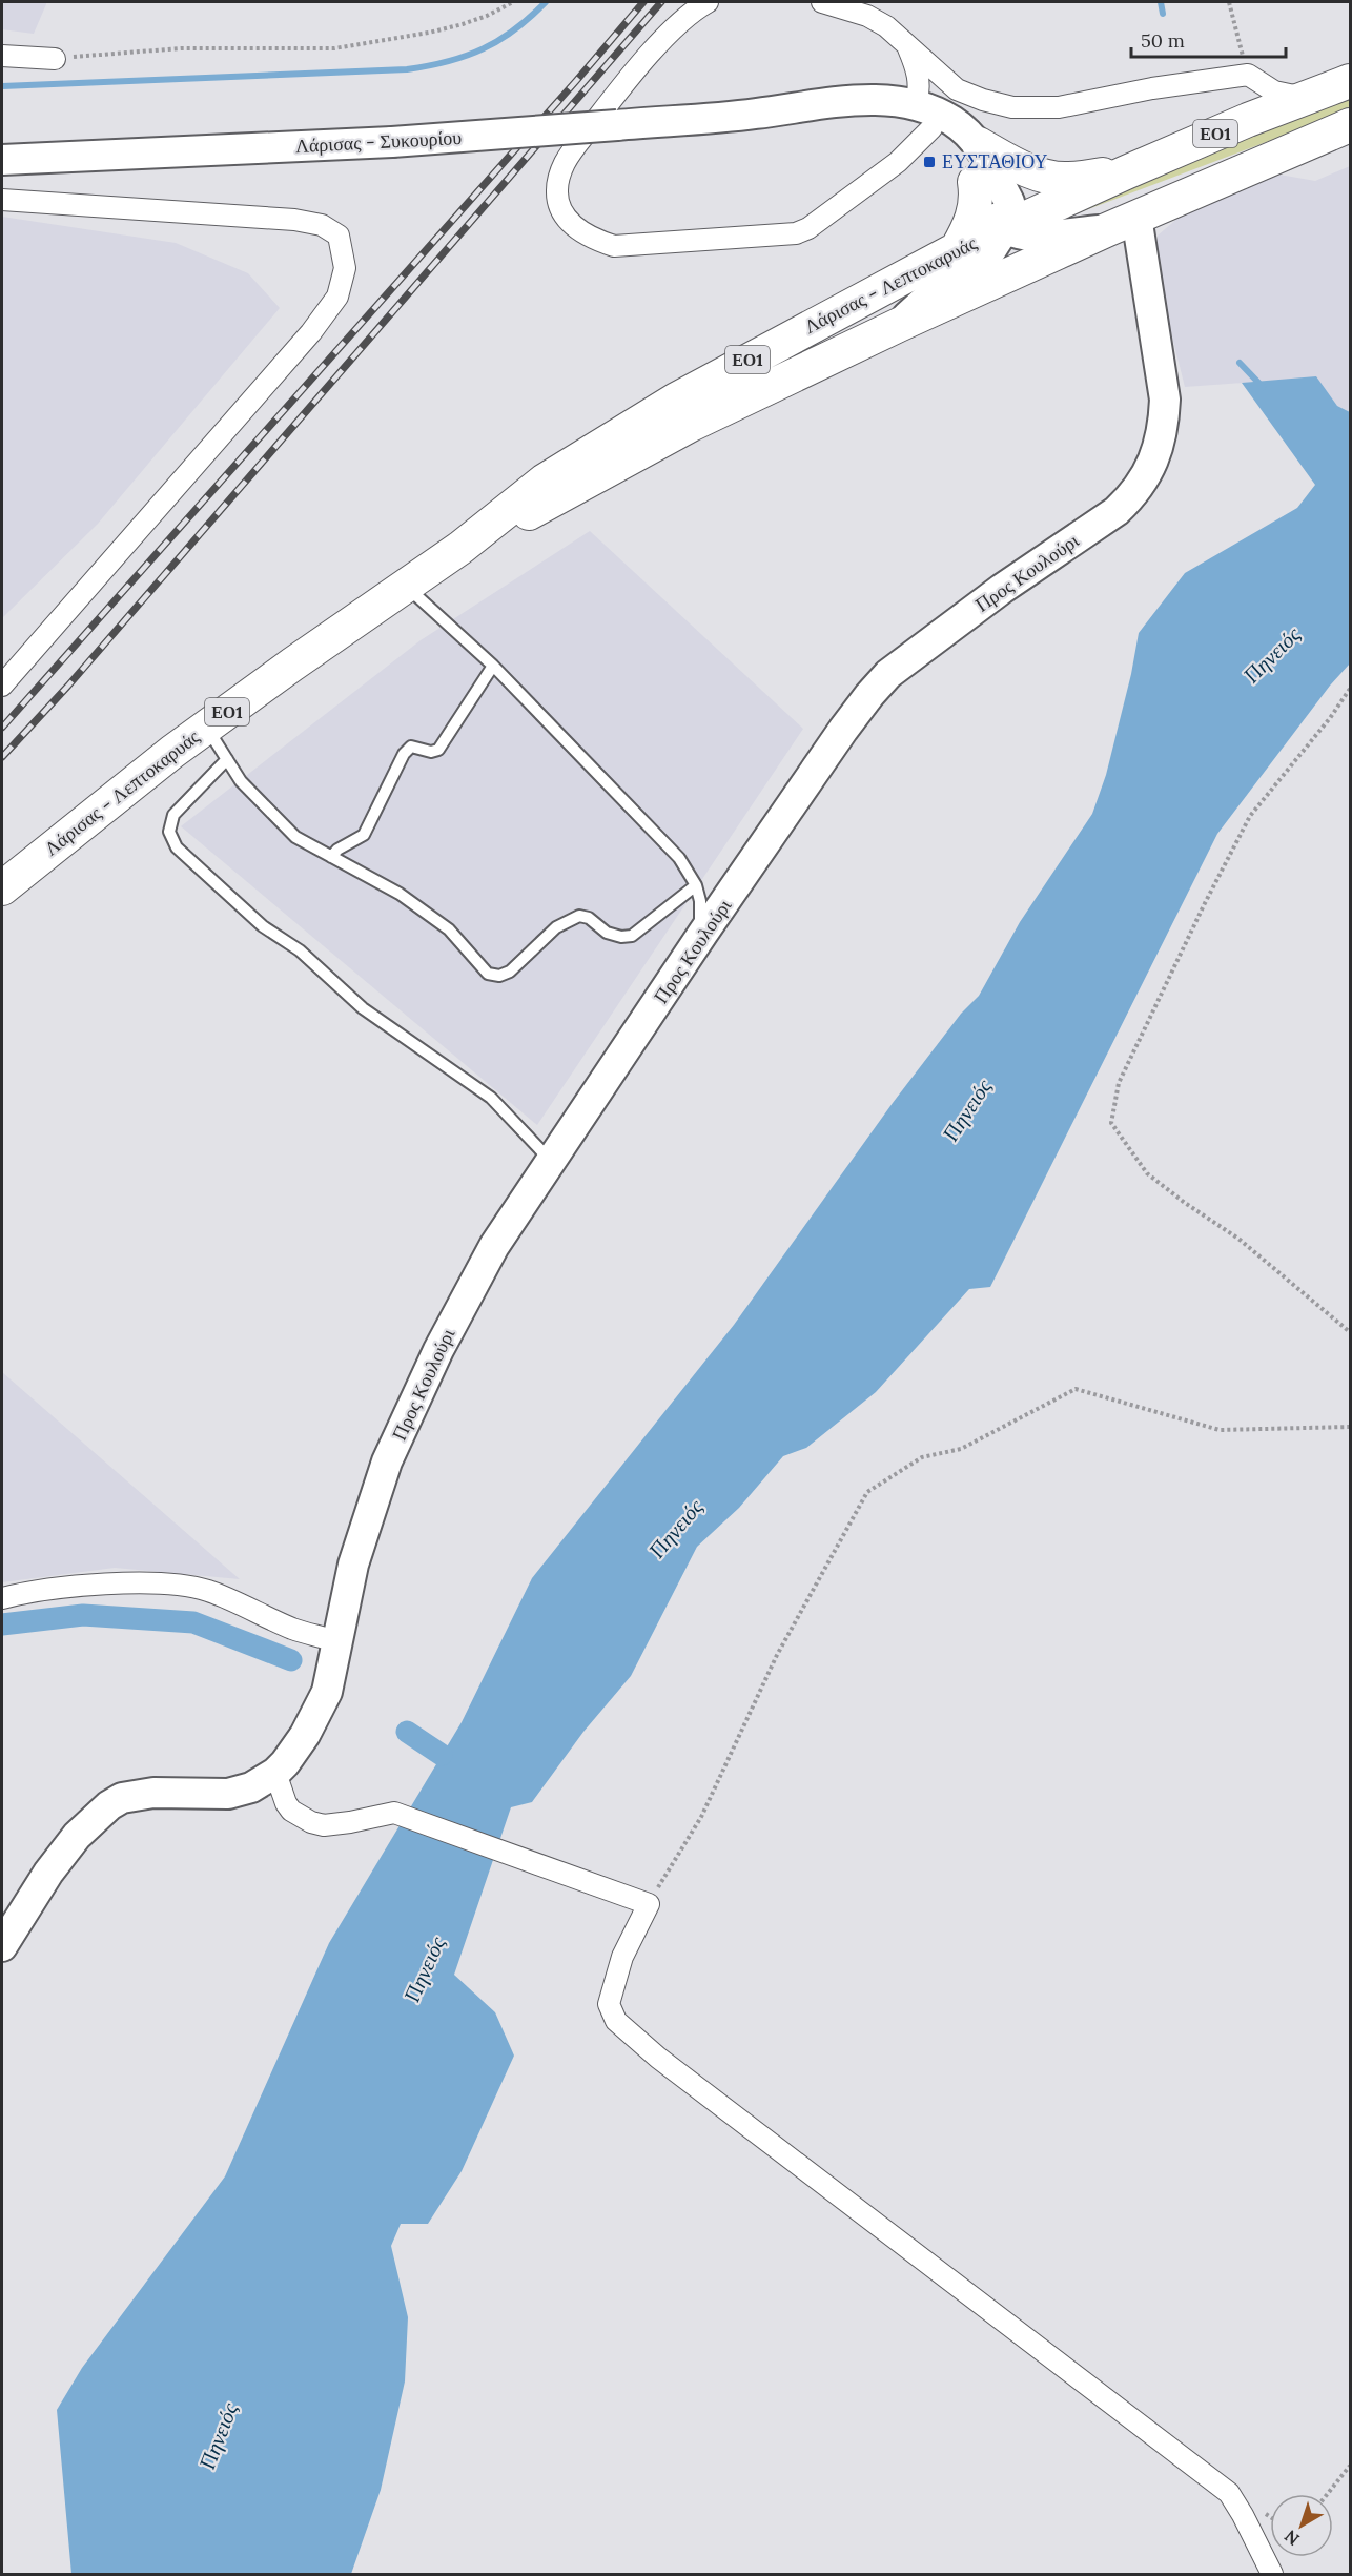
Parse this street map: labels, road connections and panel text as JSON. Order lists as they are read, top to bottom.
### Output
{
  "streets": {
    "main road": ["ΕΟ1", "Λάρισας - Λεπτοκαρυάς"],
    "street": ["Λάρισας - Συκουρίου", "Προς Κουλούρι"]
  },
  "crossings": [
    ["Λάρισας - Συκουρίου", "Λάρισας - Λεπτοκαρυάς"],
    ["Λάρισας - Λεπτοκαρυάς", "Προς Κουλούρι"]
  ],
  "water": ["Πηνειός"],
  "places": {
    "transit": ["ΕΥΣΤΑΘΙΟΥ"]
  },
  "scale_bar": "50 m",
  "north": "bottom left"
}
